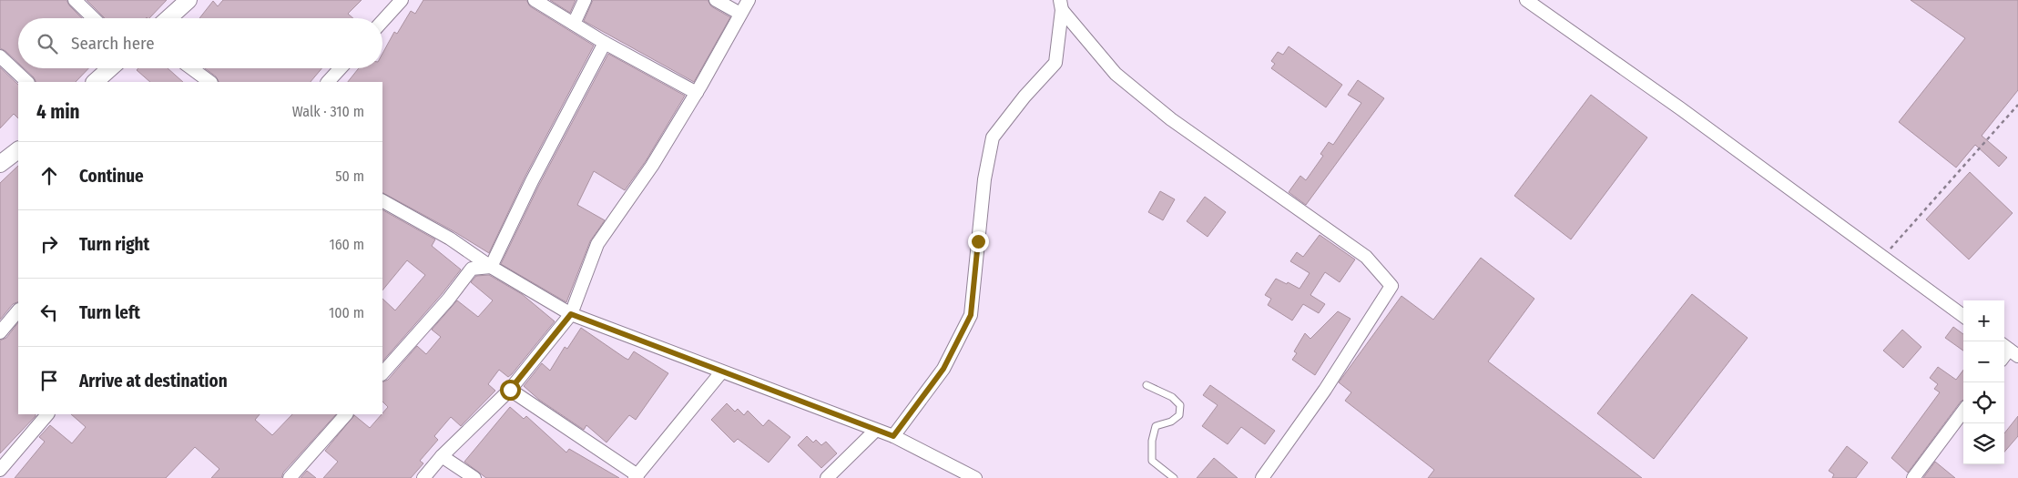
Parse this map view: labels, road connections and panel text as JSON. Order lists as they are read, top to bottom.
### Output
{
  "page": {
    "search": "Search here",
    "heading": ["4 min", "Walk · 310 m"],
    "list": [
      ["Continue", "50 m"],
      ["Turn right", "160 m"],
      ["Turn left", "100 m"],
      "Arrive at destination"
    ],
    "map_buttons": ["+", "−"]
  }
}
